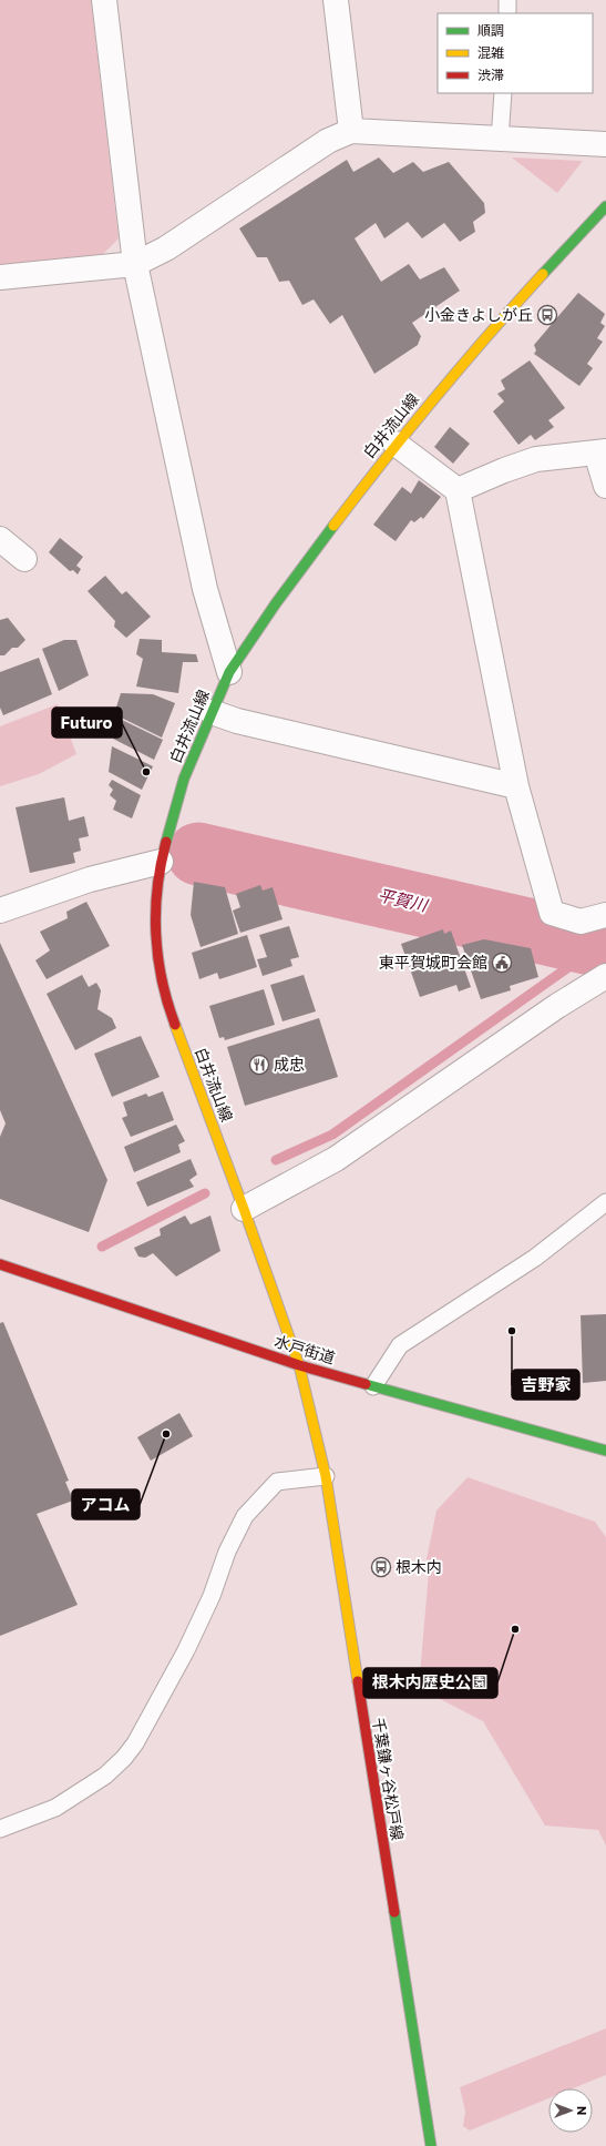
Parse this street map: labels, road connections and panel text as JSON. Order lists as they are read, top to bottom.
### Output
{
  "streets": {
    "main road": ["白井流山線", "水戸街道", "千葉鎌ヶ谷松戸線"]
  },
  "crossings": [
    ["白井流山線", "水戸街道"],
    ["白井流山線", "千葉鎌ヶ谷松戸線"],
    ["水戸街道", "千葉鎌ヶ谷松戸線"]
  ],
  "water": ["平賀川"],
  "places": {
    "bus stop": ["小金きよしが丘", "根木内"],
    "other": [
      "Futuro",
      "吉野家",
      "アコム",
      "根木内歴史公園"
    ],
    "public building": ["東平賀城町会館"],
    "restaurant": ["成忠"]
  },
  "legend": ["順調", "混雑", "渋滞"],
  "north": "right"
}
